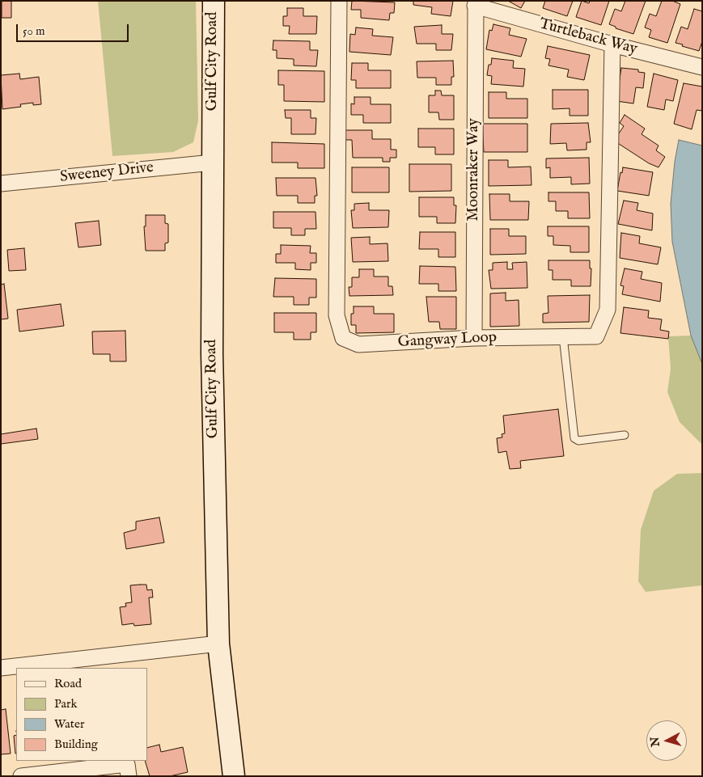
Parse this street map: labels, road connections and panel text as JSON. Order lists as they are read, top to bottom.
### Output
{
  "streets": {
    "street": [
      "Turtleback Way",
      "Gulf City Road",
      "Moonraker Way",
      "Sweeney Drive",
      "Gangway Loop"
    ]
  },
  "crossings": [
    ["Turtleback Way", "Moonraker Way"],
    ["Turtleback Way", "Gangway Loop"],
    ["Gulf City Road", "Sweeney Drive"],
    ["Moonraker Way", "Gangway Loop"]
  ],
  "legend": [
    "Road",
    "Park",
    "Water",
    "Building"
  ],
  "scale_bar": "50 m",
  "north": "left"
}
